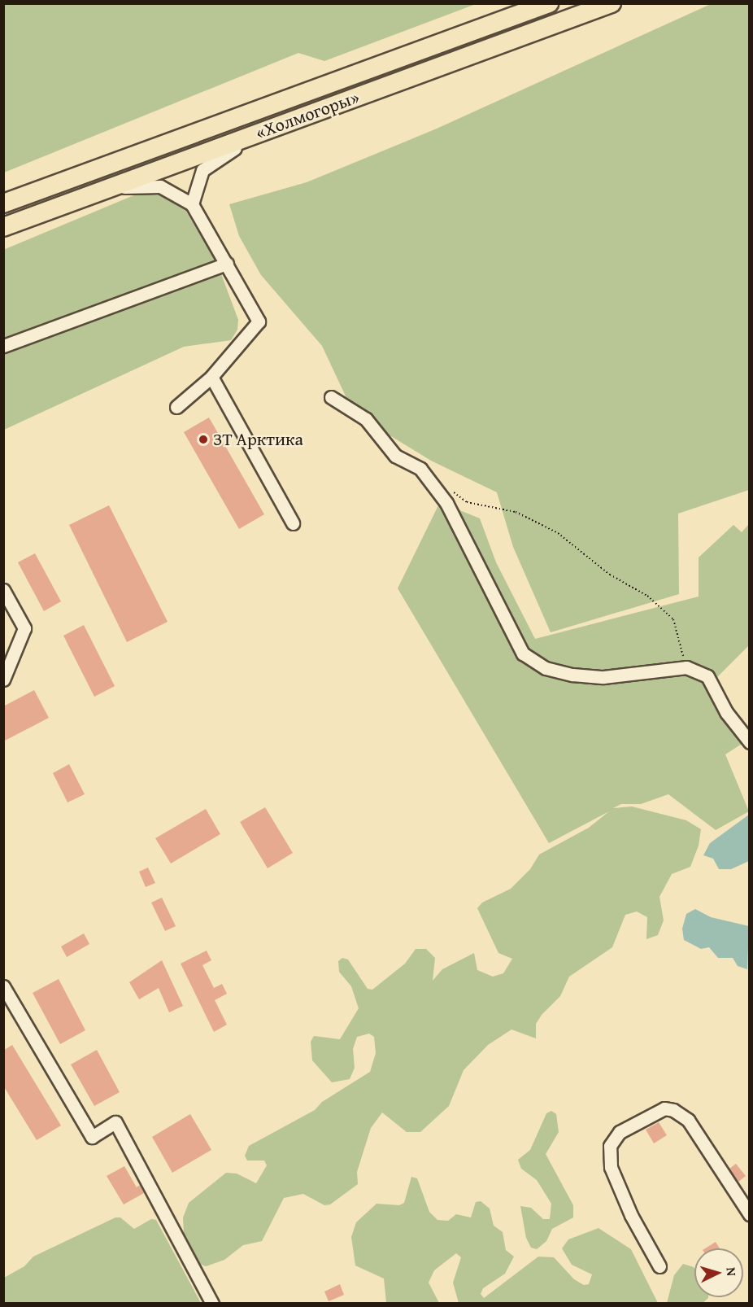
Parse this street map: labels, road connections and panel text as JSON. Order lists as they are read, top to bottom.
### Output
{
  "streets": {
    "highway": ["«Холмогоры»"]
  },
  "places": ["ЗТ Арктика"],
  "north": "right"
}
